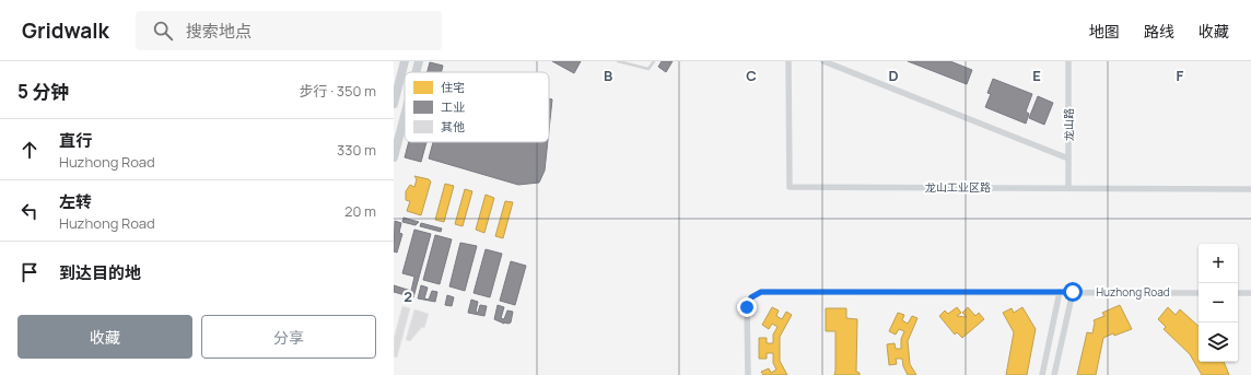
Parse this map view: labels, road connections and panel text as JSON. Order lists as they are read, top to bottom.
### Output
{
  "streets": {
    "street": ["龙山路", "龙山工业区路", "Huzhong Road"]
  },
  "crossings": [
    ["龙山路", "龙山工业区路"]
  ],
  "legend": ["住宅", "工业", "其他"],
  "page": {
    "header": "Gridwalk",
    "search": "搜索地点",
    "nav": ["地图", "路线", "收藏"],
    "heading": ["5 分钟", "步行 · 350 m"],
    "list": [
      ["直行", "Huzhong Road", "330 m"],
      ["左转", "Huzhong Road", "20 m"],
      "到达目的地"
    ],
    "map_buttons": ["+", "−"],
    "buttons": ["收藏", "分享"]
  },
  "grid": {
    "columns": [
      "B",
      "C",
      "D",
      "E",
      "F"
    ],
    "rows": ["2"]
  }
}
